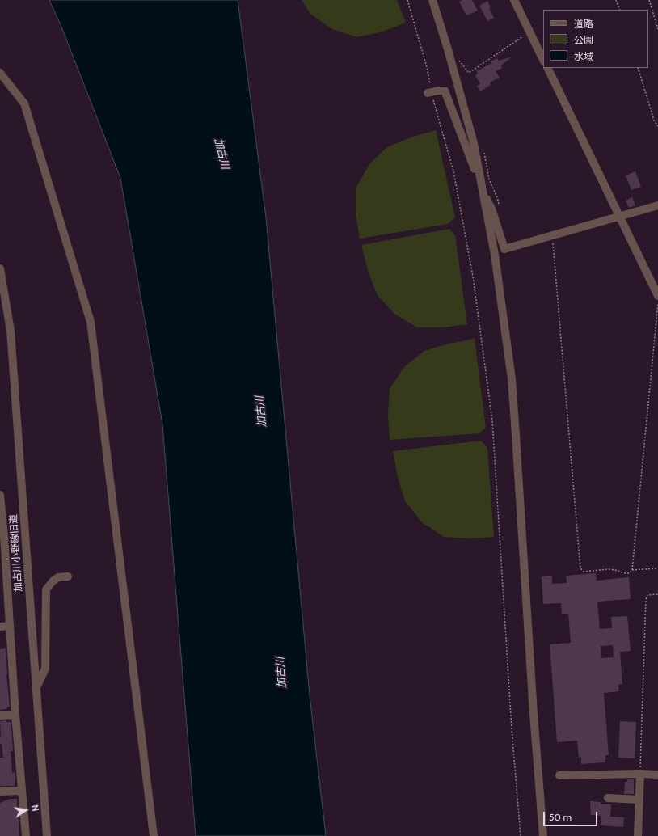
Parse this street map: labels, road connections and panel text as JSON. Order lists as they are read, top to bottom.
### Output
{
  "streets": {
    "street": ["加古川小野線旧道"]
  },
  "water": ["加古川"],
  "legend": ["道路", "公園", "水域"],
  "scale_bar": "50 m",
  "north": "right"
}
